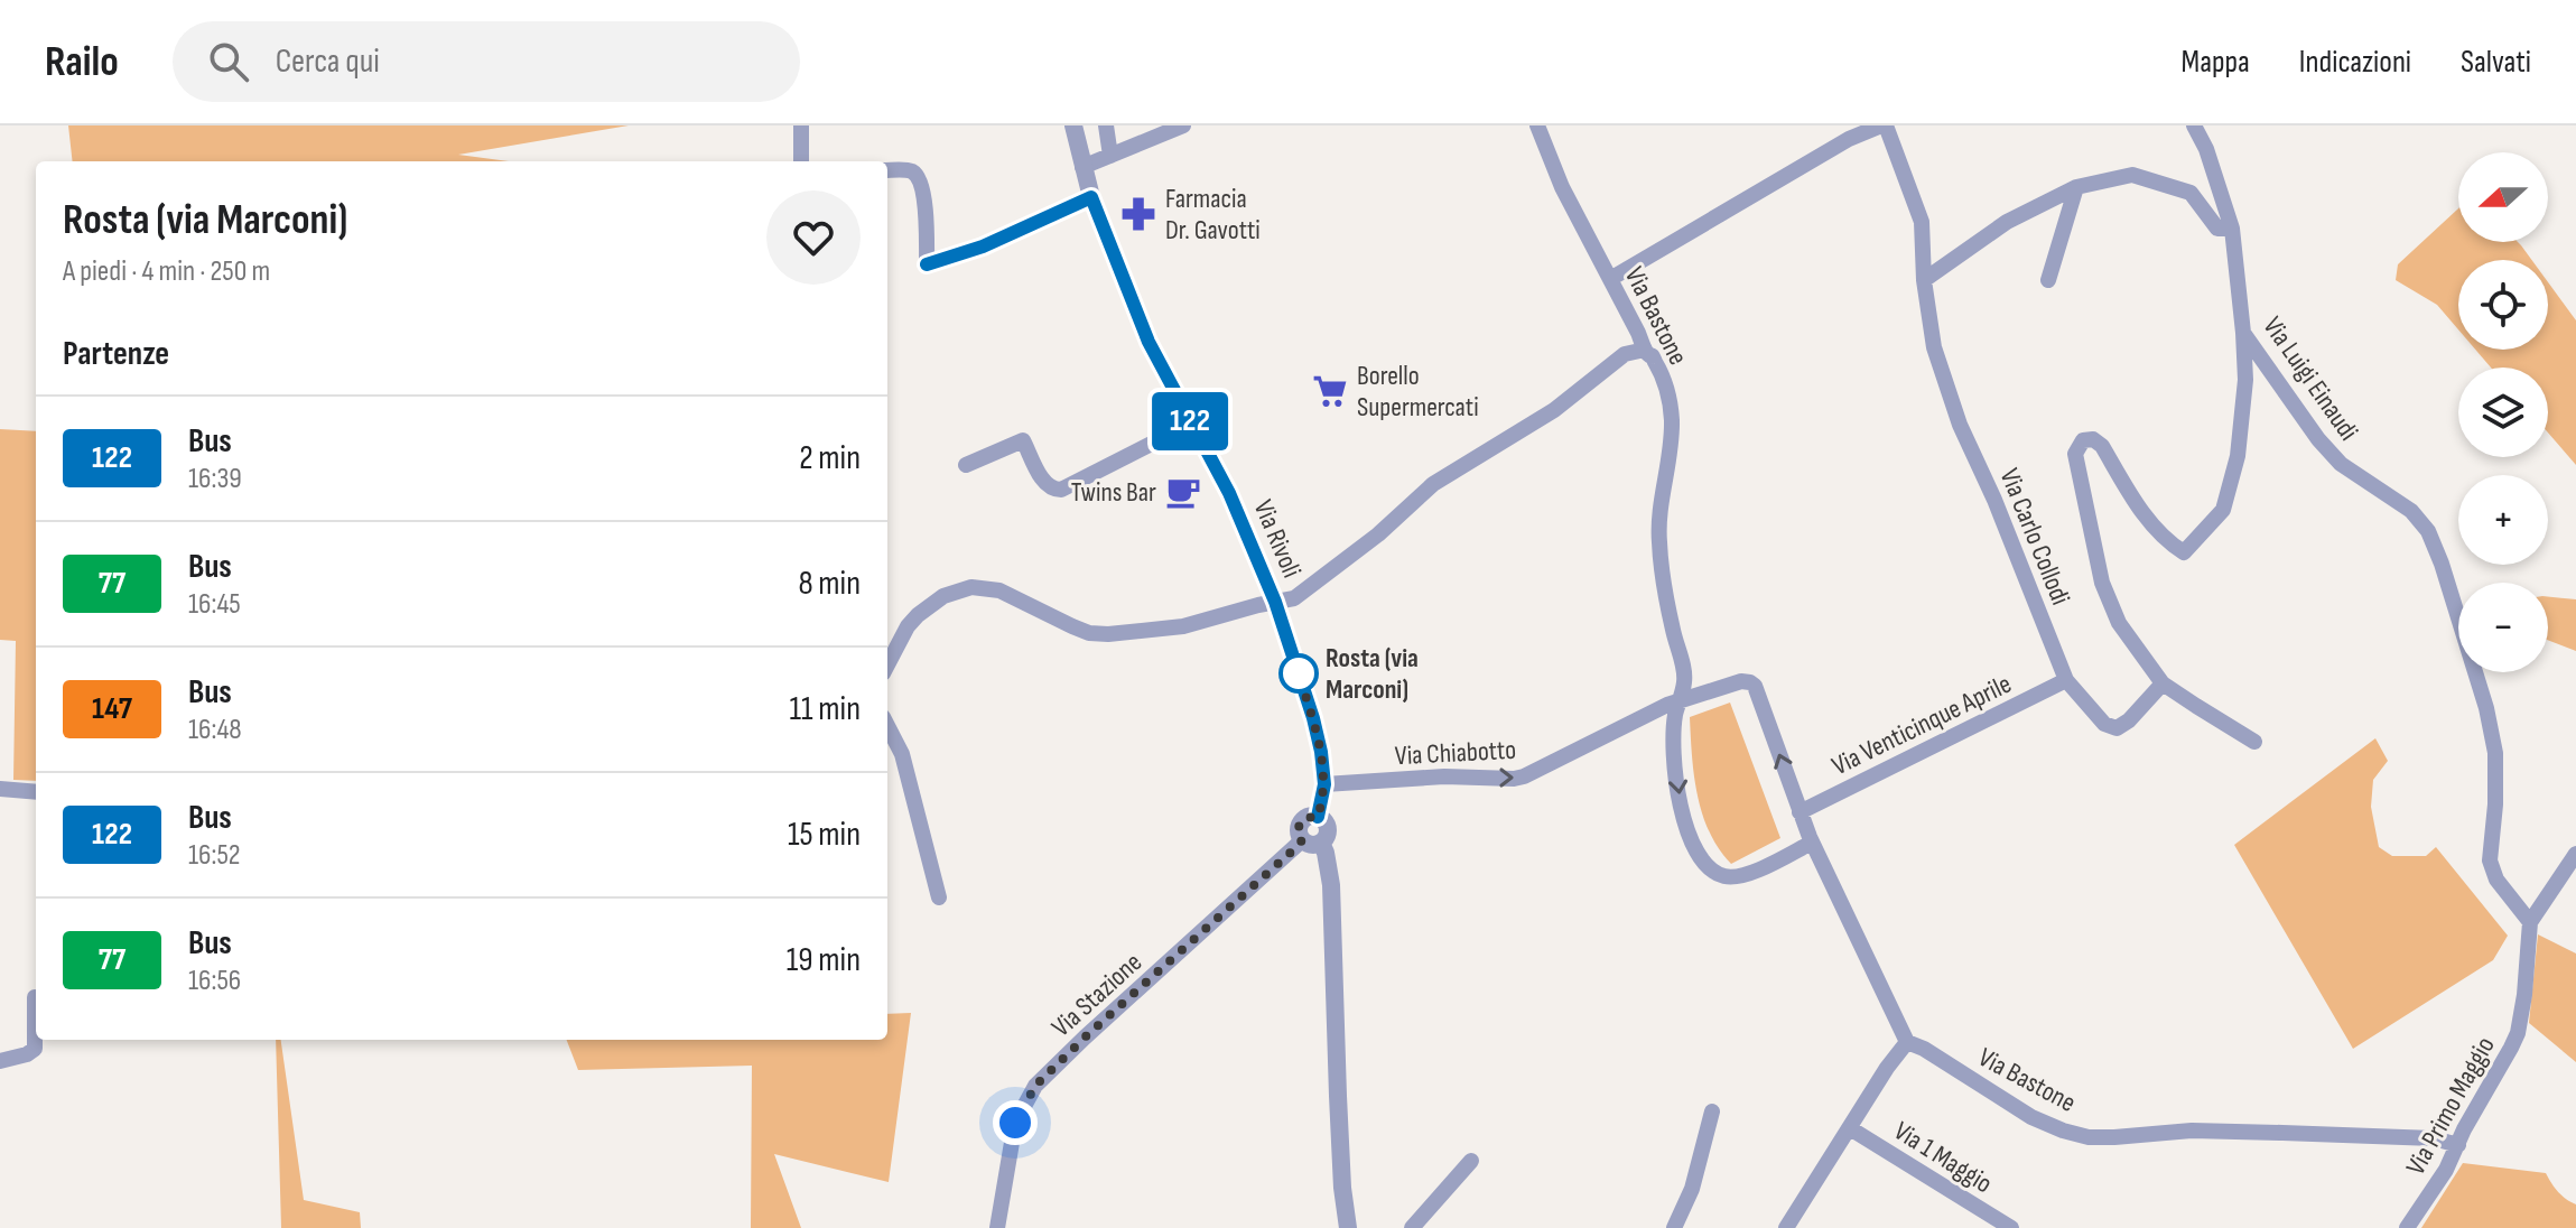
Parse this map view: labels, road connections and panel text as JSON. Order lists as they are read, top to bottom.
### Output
{
  "streets": {
    "street": [
      "Via Bastone",
      "Via Luigi Einaudi",
      "Via Carlo Collodi",
      "Via Rivoli",
      "Via Venticinque Aprile",
      "Via Chiabotto",
      "Via Stazione",
      "Via Primo Maggio",
      "Via 1 Maggio"
    ]
  },
  "crossings": [
    ["Via Bastone", "Via Carlo Collodi"],
    ["Via Bastone", "Via Chiabotto"],
    ["Via Bastone", "Via Primo Maggio"],
    ["Via Luigi Einaudi", "Via Primo Maggio"],
    ["Via Carlo Collodi", "Via Venticinque Aprile"],
    ["Via Rivoli", "Via Chiabotto"],
    ["Via Rivoli", "Via Stazione"]
  ],
  "one_way": ["Via Chiabotto"],
  "places": {
    "pharmacy": ["Farmacia Dr. Gavotti"],
    "supermarket": ["Borello Supermercati"],
    "cafe": ["Twins Bar"],
    "other": ["Rosta (via Marconi)"]
  },
  "lines": ["bus line 122"],
  "north": "left",
  "page": {
    "header": "Railo",
    "search": "Cerca qui",
    "nav": ["Mappa", "Indicazioni", "Salvati"],
    "on_map": "122",
    "map_buttons": ["+", "−"],
    "heading": [
      ["Rosta (via Marconi)", "A piedi · 4 min · 250 m"],
      "Partenze"
    ],
    "list": [
      {
        "mark": "122",
        "name": "Bus",
        "note": "16:39",
        "value": "2 min"
      },
      {
        "mark": "77",
        "name": "Bus",
        "note": "16:45",
        "value": "8 min"
      },
      {
        "mark": "147",
        "name": "Bus",
        "note": "16:48",
        "value": "11 min"
      },
      {
        "mark": "122",
        "name": "Bus",
        "note": "16:52",
        "value": "15 min"
      },
      {
        "mark": "77",
        "name": "Bus",
        "note": "16:56",
        "value": "19 min"
      }
    ]
  }
}
